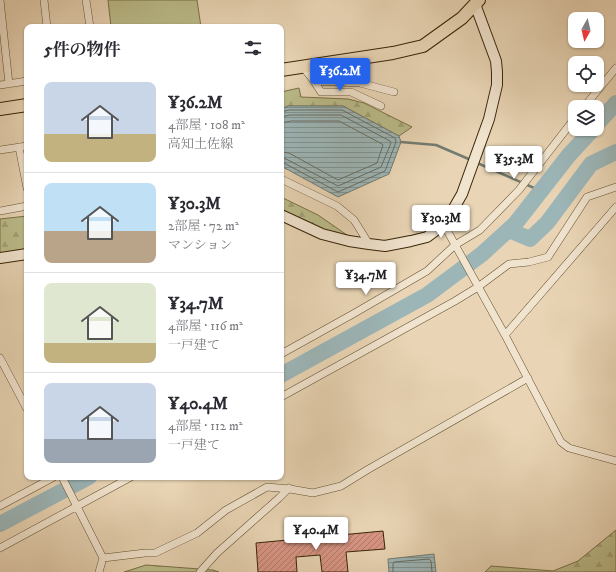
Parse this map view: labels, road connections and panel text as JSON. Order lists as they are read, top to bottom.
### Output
{
  "north": "bottom",
  "page": {
    "heading": "5件の物件",
    "price": [
      "¥36.2M",
      "¥35.3M",
      "¥30.3M",
      "¥34.7M",
      "¥40.4M"
    ],
    "list": [
      {
        "name": "¥36.2M",
        "note": "4部屋 · 108 m² · 高知土佐線"
      },
      {
        "name": "¥30.3M",
        "note": "2部屋 · 72 m² · マンション"
      },
      {
        "name": "¥34.7M",
        "note": "4部屋 · 116 m² · 一戸建て"
      },
      {
        "name": "¥40.4M",
        "note": "4部屋 · 112 m² · 一戸建て"
      }
    ]
  }
}
